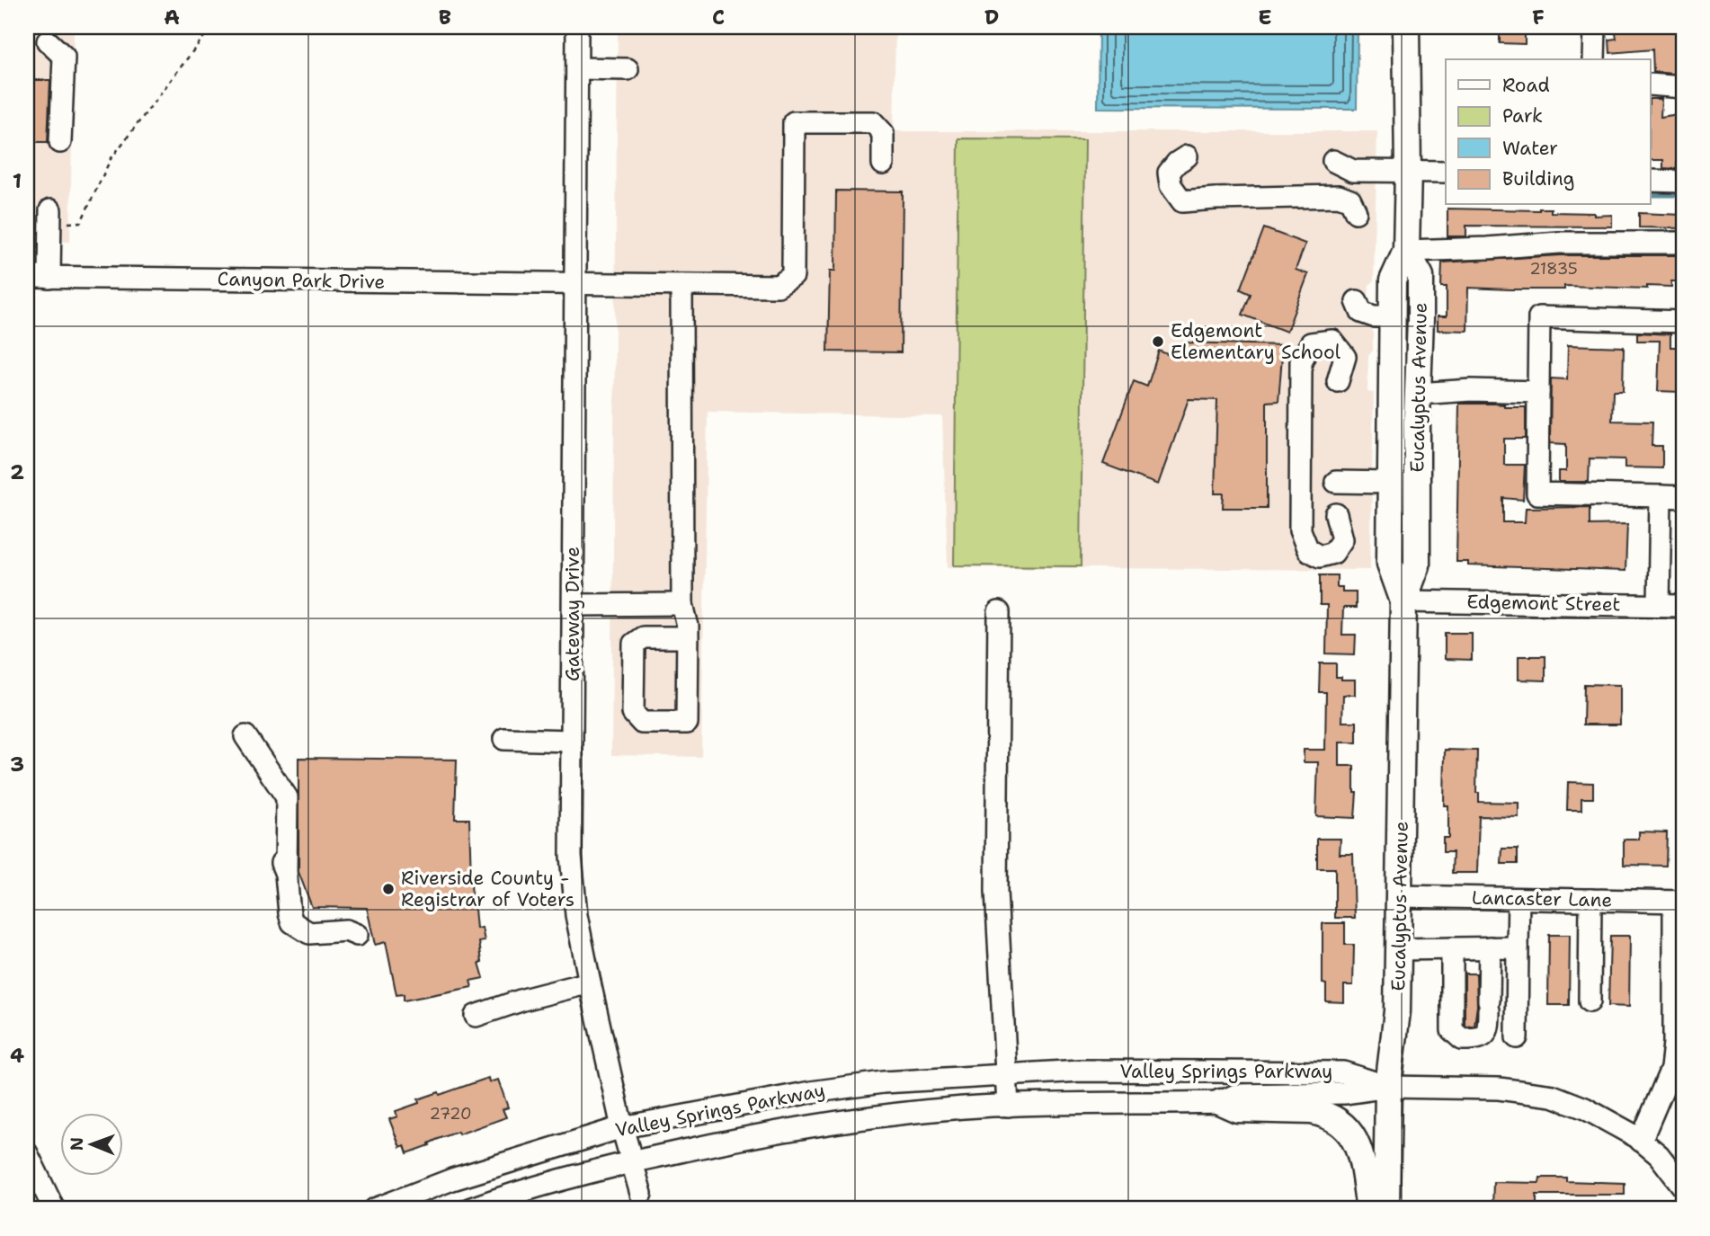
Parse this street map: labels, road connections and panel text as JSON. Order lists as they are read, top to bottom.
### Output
{
  "streets": {
    "main road": ["Eucalyptus Avenue"],
    "street": [
      "Canyon Park Drive",
      "Edgemont Street",
      "Gateway Drive",
      "Lancaster Lane",
      "Valley Springs Parkway"
    ]
  },
  "crossings": [
    ["Canyon Park Drive", "Gateway Drive"],
    ["Eucalyptus Avenue", "Edgemont Street"],
    ["Eucalyptus Avenue", "Lancaster Lane"],
    ["Eucalyptus Avenue", "Valley Springs Parkway"],
    ["Gateway Drive", "Valley Springs Parkway"]
  ],
  "places": ["Edgemont Elementary School", "Riverside County - Registrar of Voters"],
  "house_numbers": ["21835", "2720"],
  "legend": [
    "Road",
    "Park",
    "Water",
    "Building"
  ],
  "north": "left",
  "grid": {
    "columns": [
      "A",
      "B",
      "C",
      "D",
      "E",
      "F"
    ],
    "rows": [
      "1",
      "2",
      "3",
      "4"
    ]
  }
}
